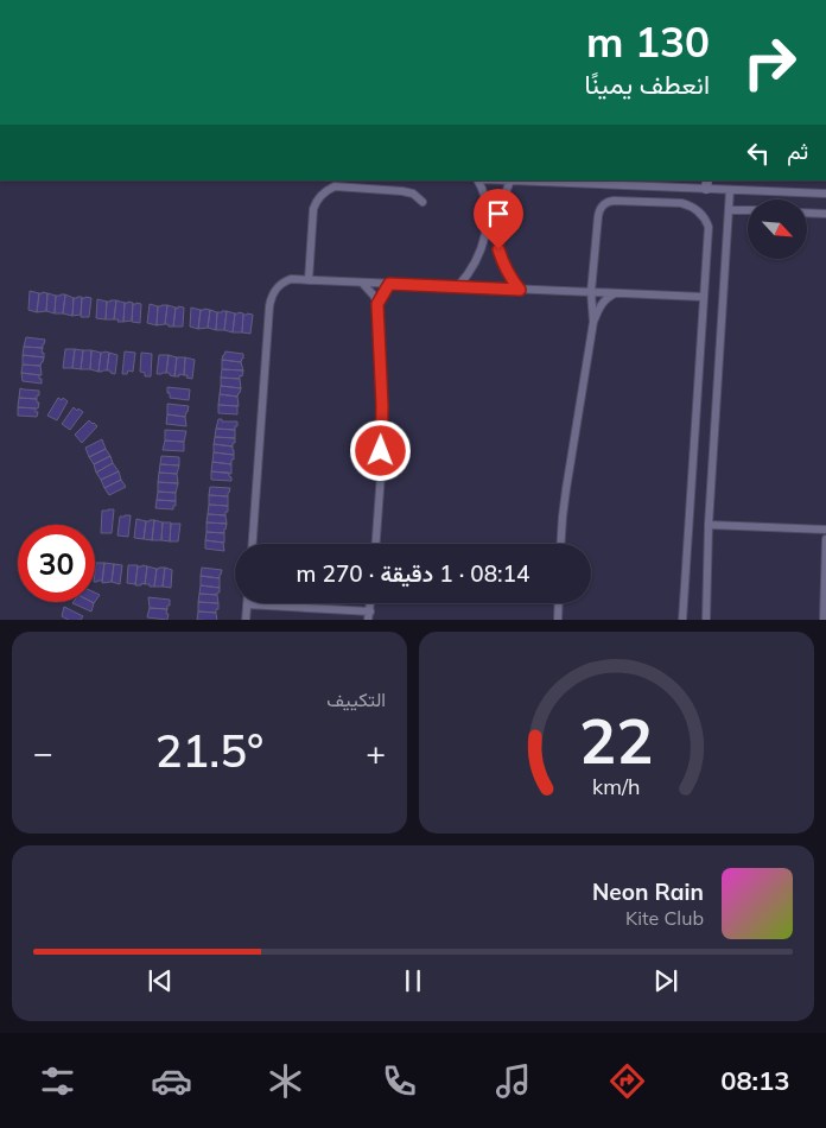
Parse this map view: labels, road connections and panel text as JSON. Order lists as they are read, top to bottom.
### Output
{
  "north": "bottom right",
  "page": {
    "turn": ["130 m", "انعطف يمينًا"],
    "then": "ثم",
    "limit": "30",
    "trip": "08:14 · 1 دقيقة · 270 m",
    "tile": "التكييف",
    "heat": ["−", "21.5°", "+"],
    "song": ["Neon Rain", "Kite Club"],
    "tabs": "08:13",
    "gauge": ["22", "km/h"]
  }
}
